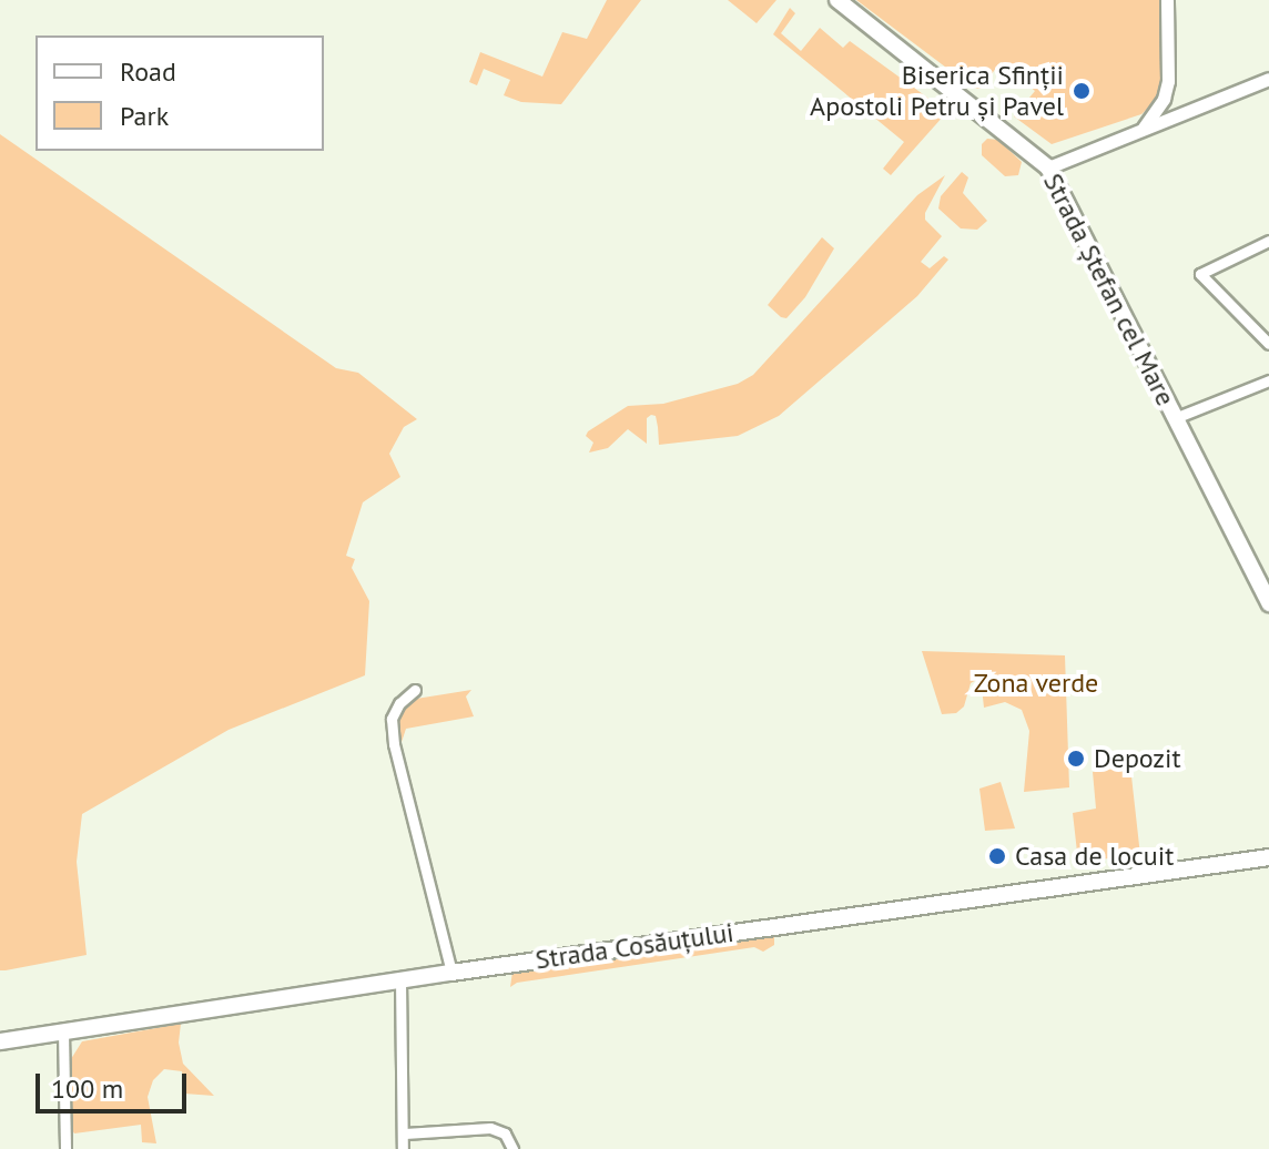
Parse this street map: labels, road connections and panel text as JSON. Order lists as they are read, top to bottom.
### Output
{
  "streets": {
    "main road": ["Strada Ștefan cel Mare", "Strada Cosăuțului"]
  },
  "parks": ["Zona verde"],
  "places": ["Biserica Sfinții Apostoli Petru și Pavel", "Depozit", "Casa de locuit"],
  "legend": ["Road", "Park"],
  "scale_bar": "100 m"
}
